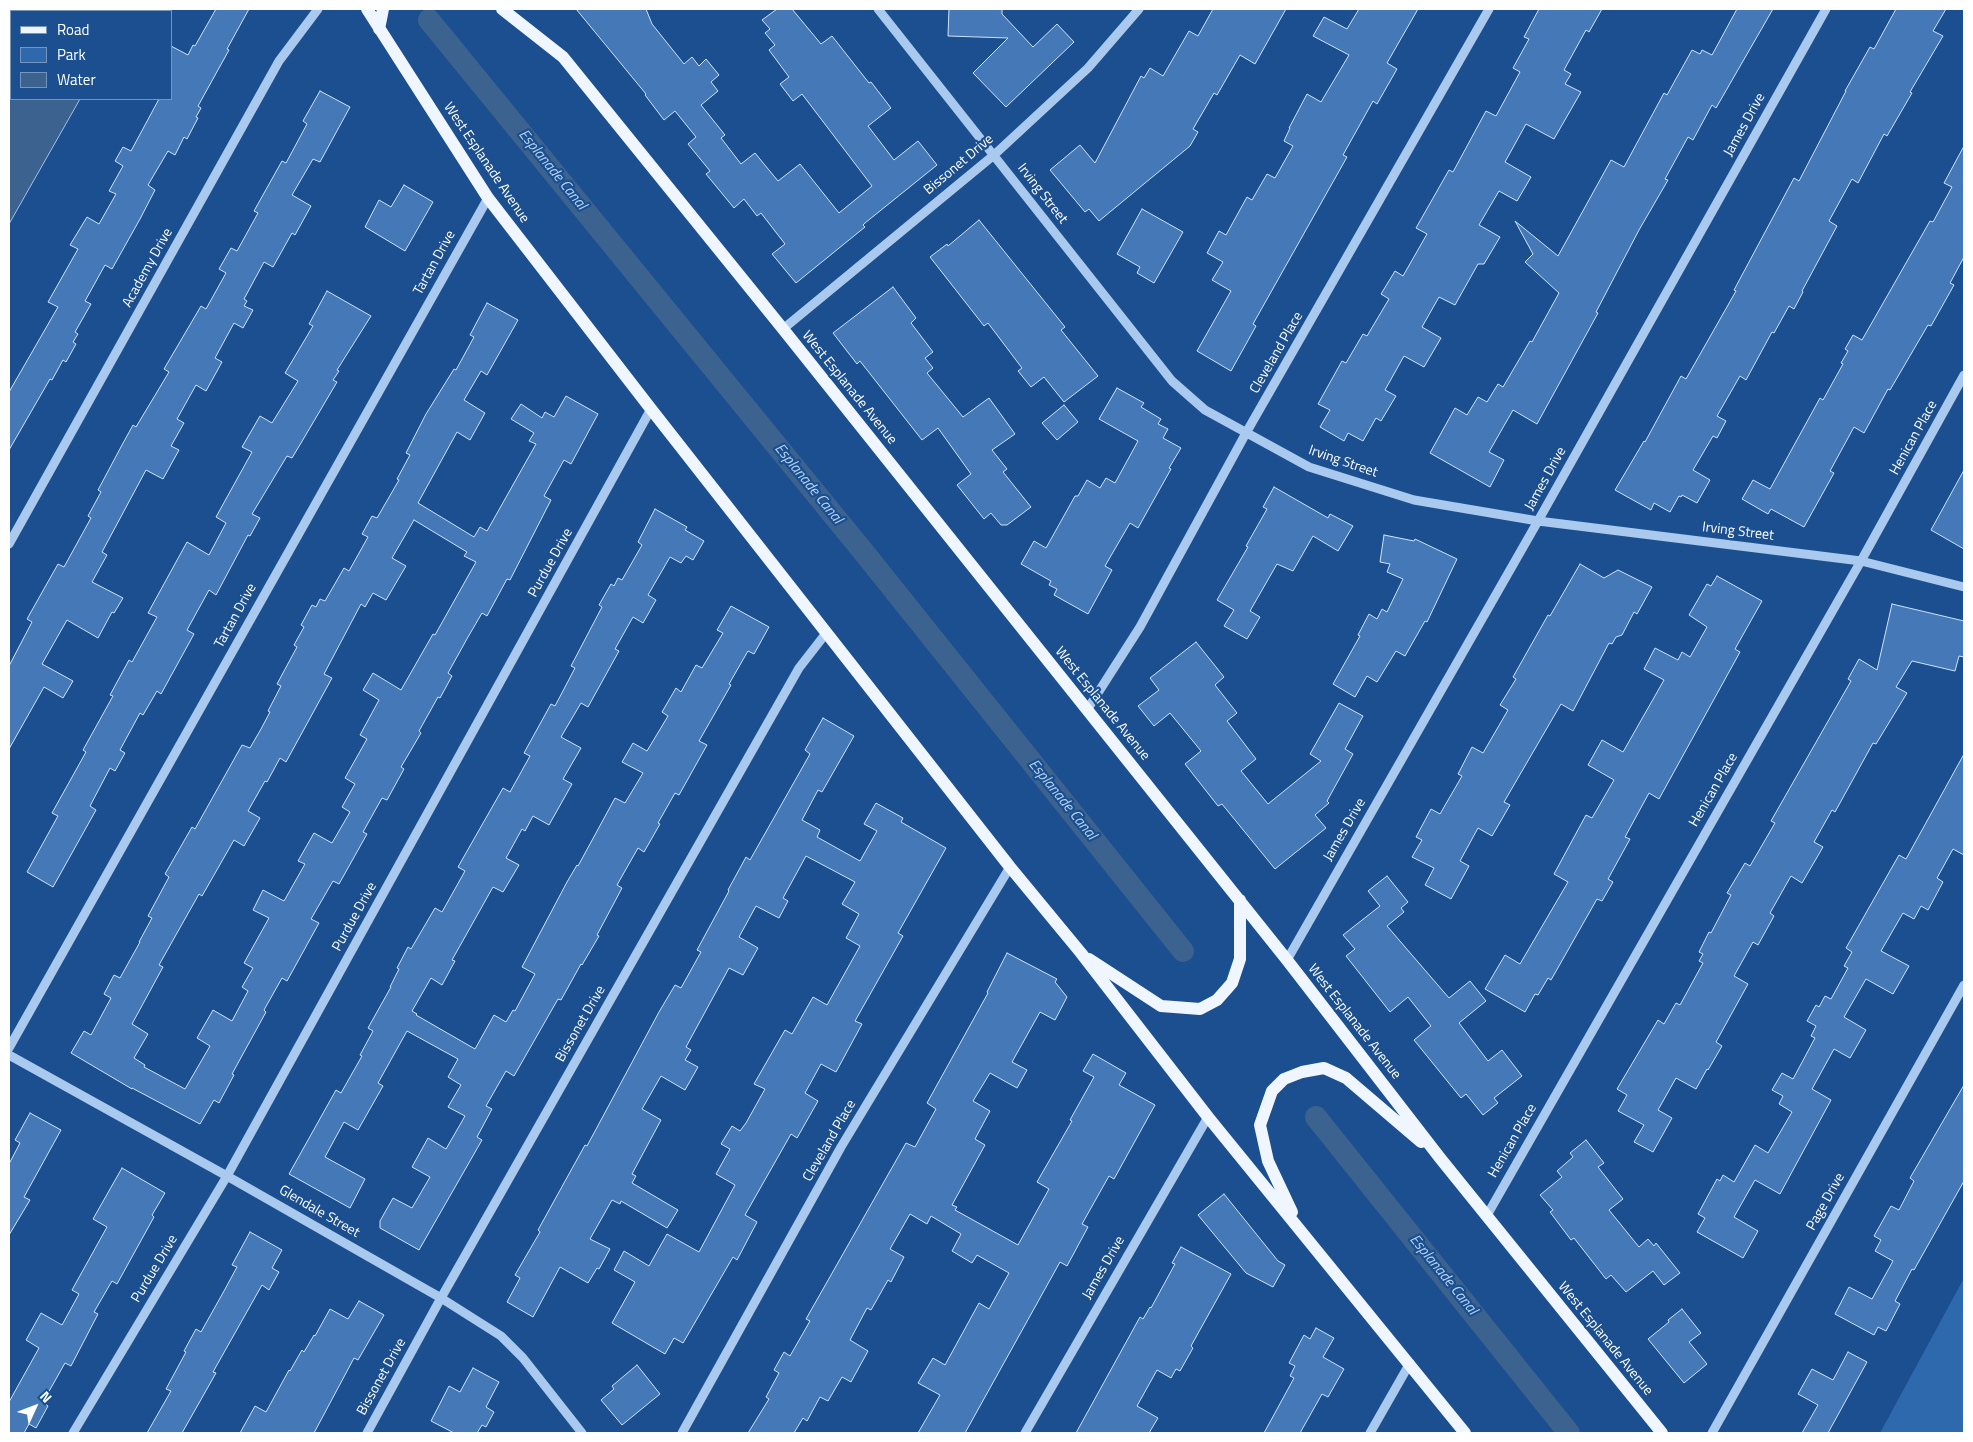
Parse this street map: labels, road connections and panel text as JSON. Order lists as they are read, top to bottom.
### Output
{
  "streets": {
    "main road": ["West Esplanade Avenue"],
    "street": [
      "James Drive",
      "Bissonet Drive",
      "Irving Street",
      "Tartan Drive",
      "Academy Drive",
      "Cleveland Place",
      "Henican Place",
      "Purdue Drive",
      "Page Drive",
      "Glendale Street"
    ]
  },
  "crossings": [
    ["James Drive", "West Esplanade Avenue"],
    ["James Drive", "Irving Street"],
    ["West Esplanade Avenue", "Bissonet Drive"],
    ["West Esplanade Avenue", "Tartan Drive"],
    ["West Esplanade Avenue", "Cleveland Place"],
    ["West Esplanade Avenue", "Henican Place"],
    ["West Esplanade Avenue", "Purdue Drive"],
    ["Bissonet Drive", "Irving Street"],
    ["Bissonet Drive", "Glendale Street"],
    ["Irving Street", "Cleveland Place"],
    ["Irving Street", "Henican Place"],
    ["Purdue Drive", "Glendale Street"]
  ],
  "water": ["Esplanade Canal"],
  "legend": ["Road", "Park", "Water"],
  "north": "top right"
}
